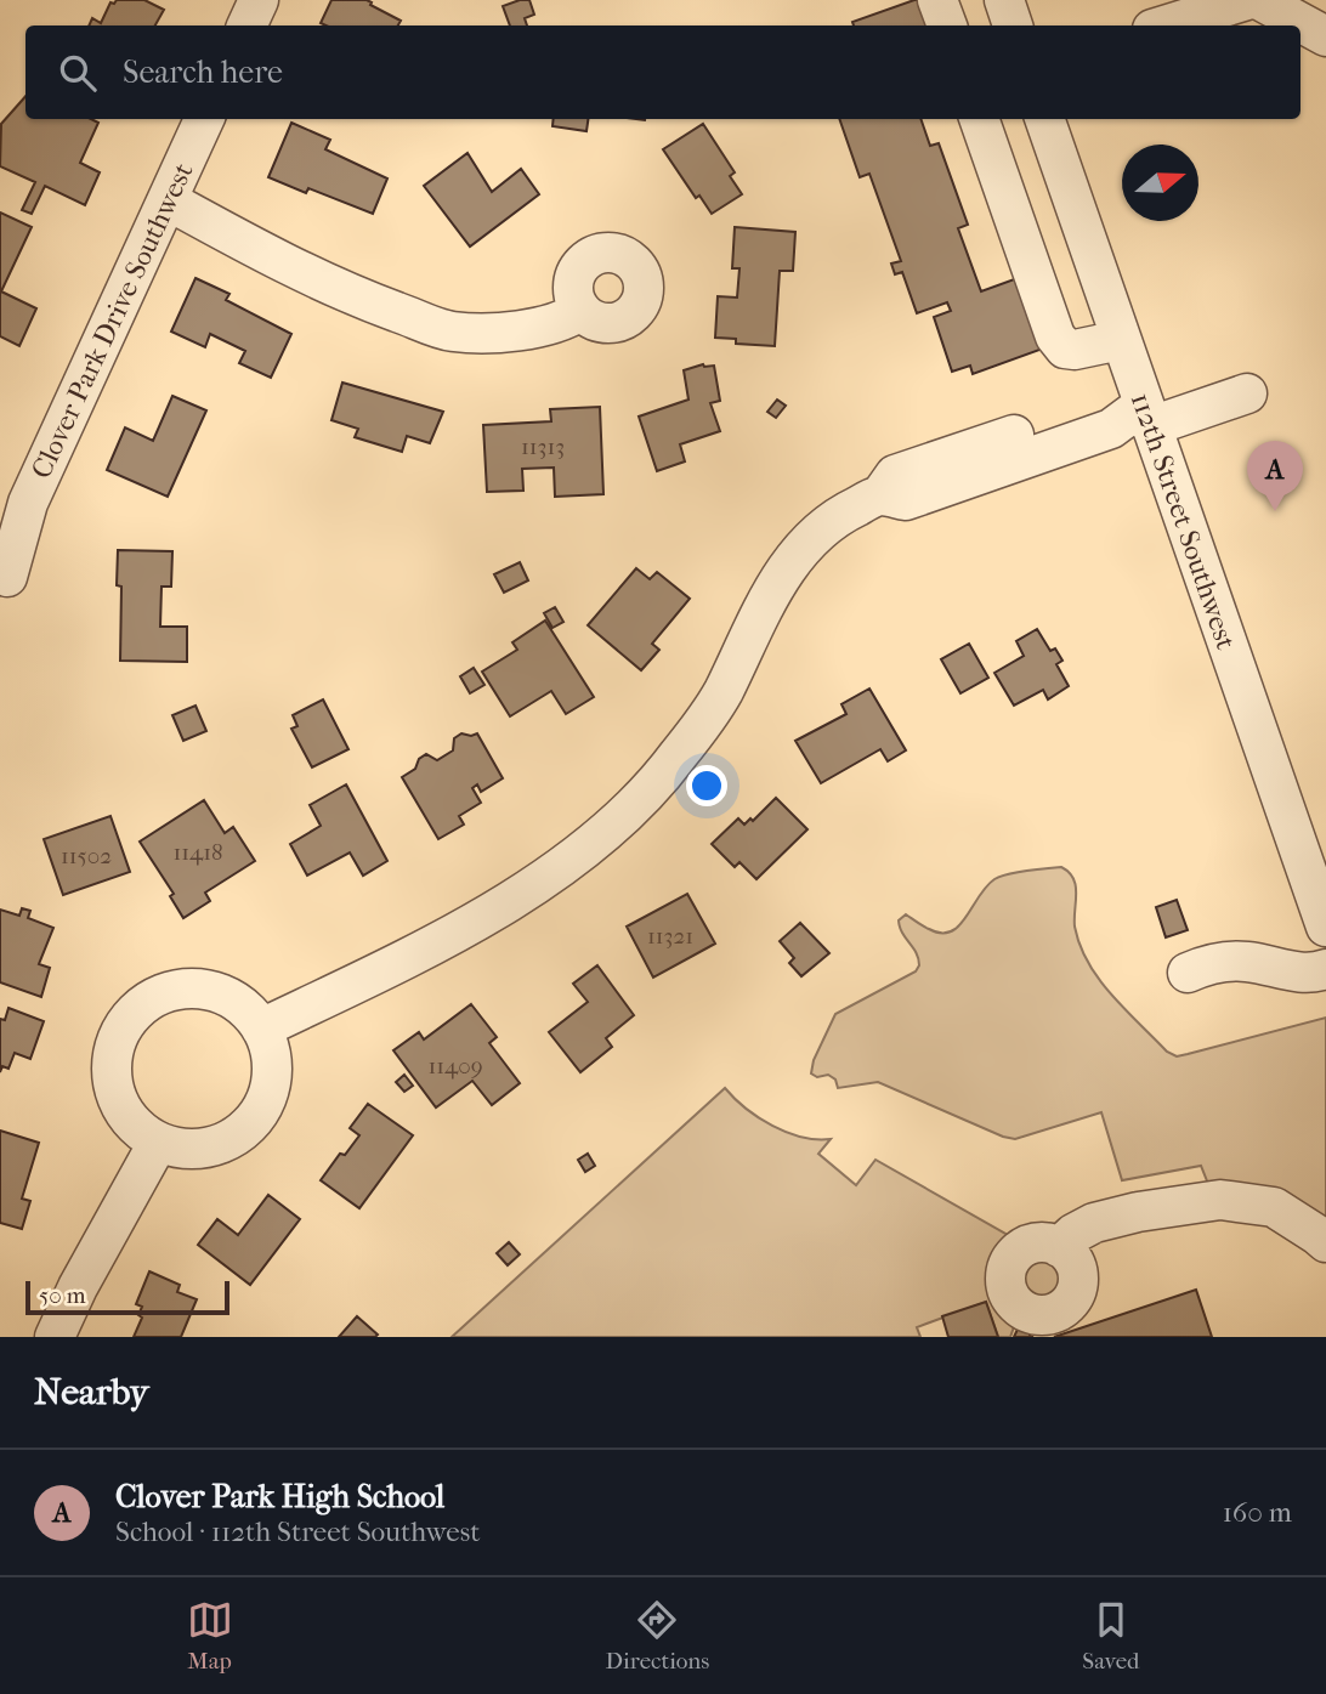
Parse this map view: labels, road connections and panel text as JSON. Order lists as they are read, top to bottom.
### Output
{
  "streets": {
    "street": ["Clover Park Drive Southwest", "112th Street Southwest"]
  },
  "house_numbers": [
    "11313",
    "11418",
    "11502",
    "11321",
    "11409"
  ],
  "scale_bar": "50 m",
  "north": "right",
  "page": {
    "search": "Search here",
    "pins": "A",
    "scale": "50 m",
    "heading": "Nearby",
    "list": [
      {
        "mark": "A",
        "name": "Clover Park High School",
        "note": "School · 112th Street Southwest",
        "value": "160 m"
      }
    ],
    "nav": ["Map", "Directions", "Saved"]
  }
}
